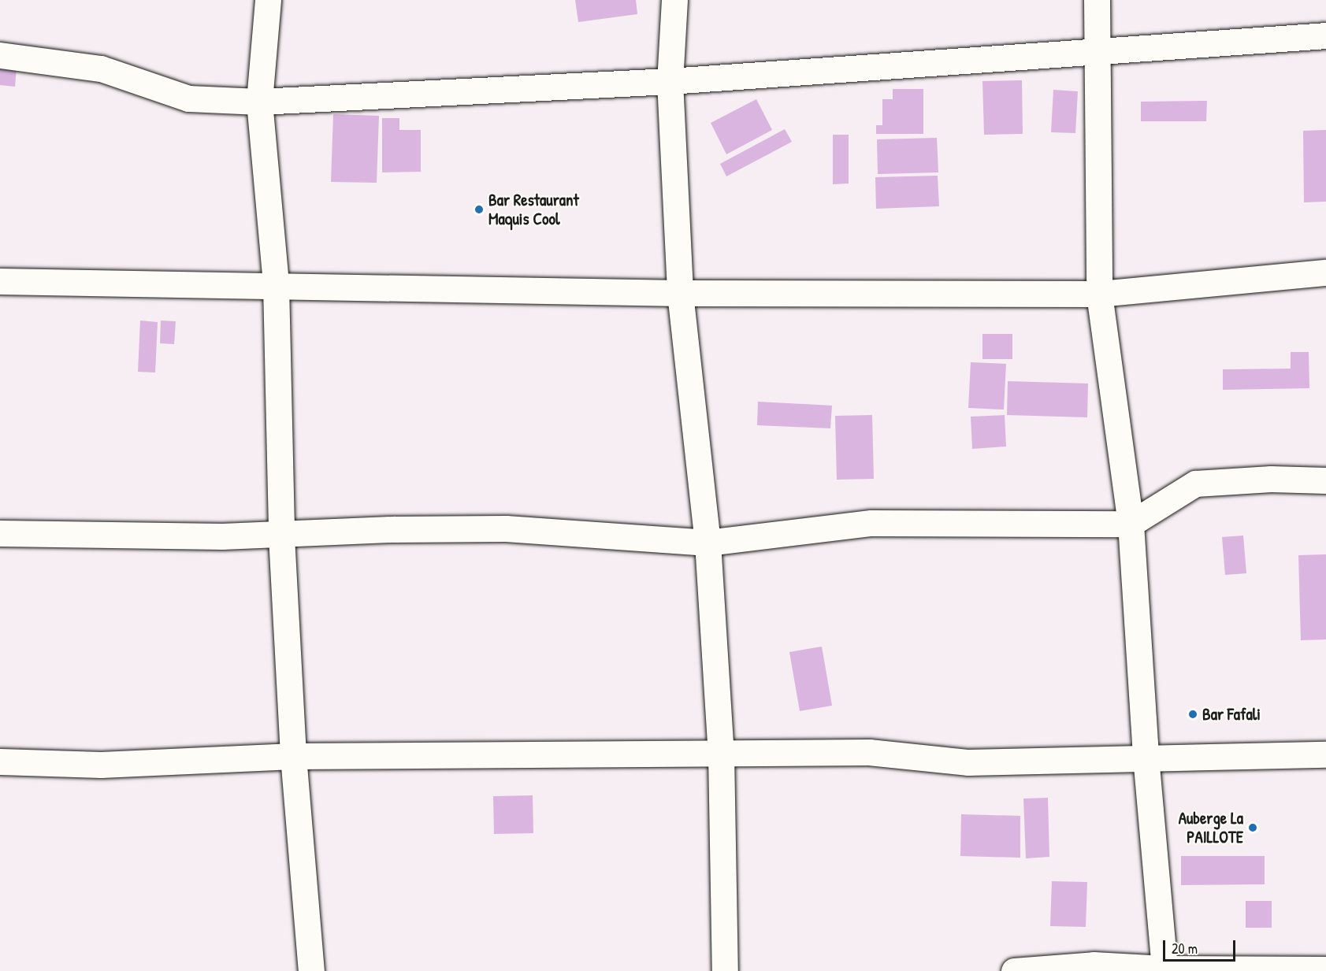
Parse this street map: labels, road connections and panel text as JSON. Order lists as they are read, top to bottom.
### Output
{
  "places": ["Bar Restaurant Maquis Cool", "Bar Fafali", "Auberge La PAILLOTE"],
  "scale_bar": "20 m"
}
